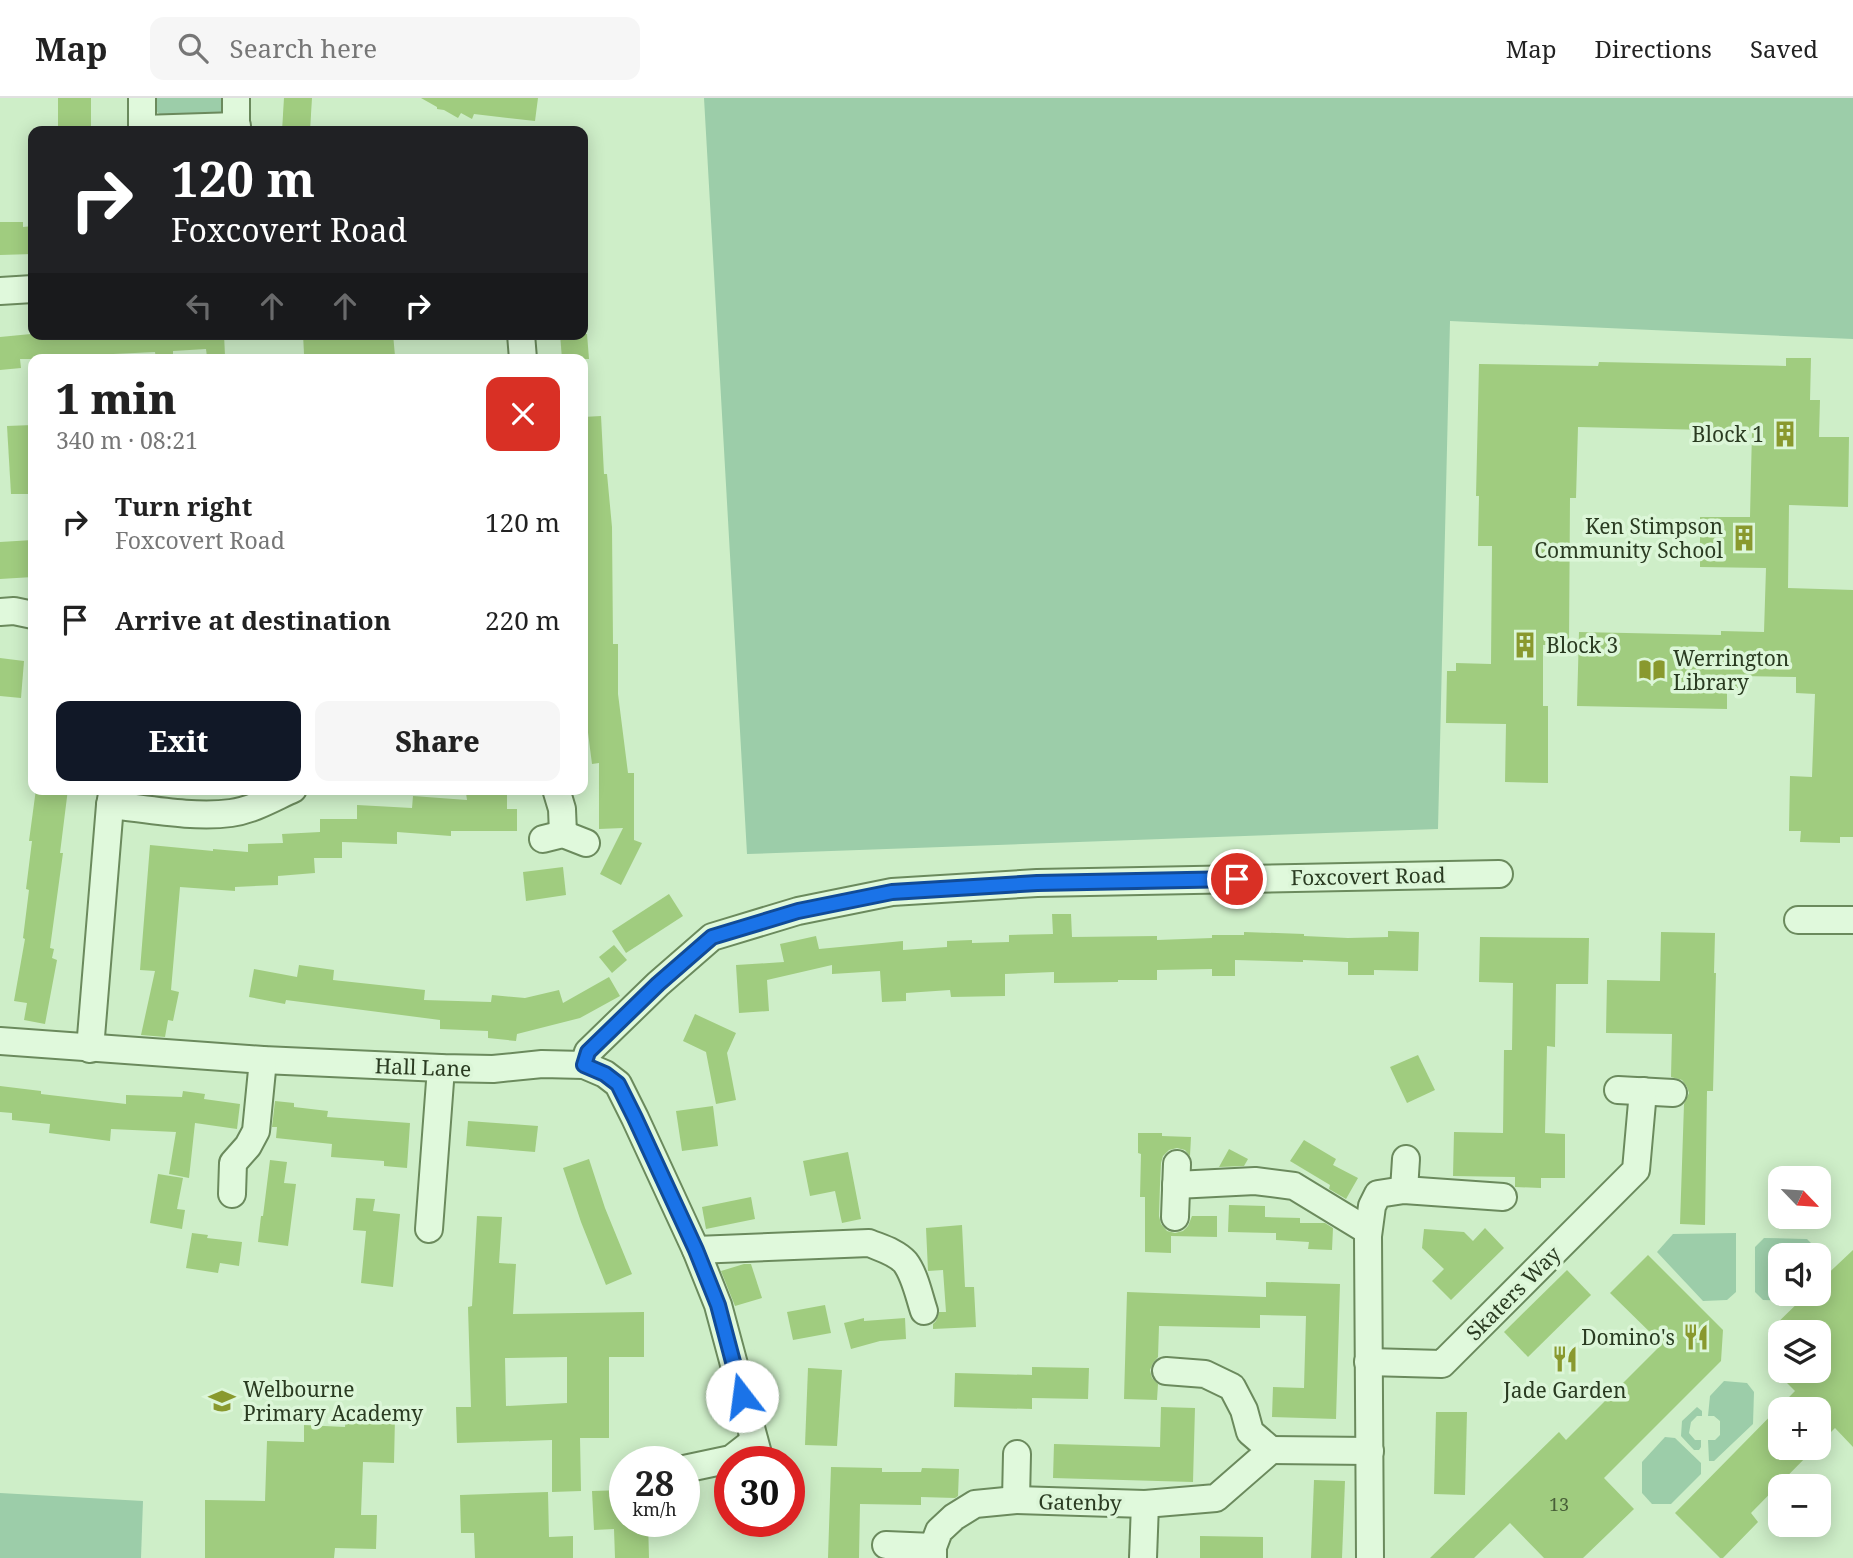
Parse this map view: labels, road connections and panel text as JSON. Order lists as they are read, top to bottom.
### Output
{
  "streets": {
    "street": [
      "Foxcovert Road",
      "Hall Lane",
      "Skaters Way",
      "Gatenby"
    ]
  },
  "crossings": [
    ["Foxcovert Road", "Hall Lane"]
  ],
  "places": {
    "building": ["Block 1", "Ken Stimpson Community School", "Block 3"],
    "library": ["Werrington Library"],
    "restaurant": ["Domino's", "Jade Garden"],
    "school or university": ["Welbourne Primary Academy"]
  },
  "house_numbers": ["13"],
  "north": "bottom right",
  "page": {
    "header": "Map",
    "search": "Search here",
    "nav": ["Map", "Directions", "Saved"],
    "turn": ["120 m", "Foxcovert Road"],
    "heading": ["1 min", "340 m · 08:21"],
    "list": [
      {
        "name": "Turn right",
        "note": "Foxcovert Road",
        "value": "120 m"
      },
      {
        "name": "Arrive at destination",
        "value": "220 m"
      }
    ],
    "buttons": ["Exit", "Share"],
    "map_buttons": ["+", "−"],
    "speed": "28 km/h",
    "limit": "30"
  }
}
